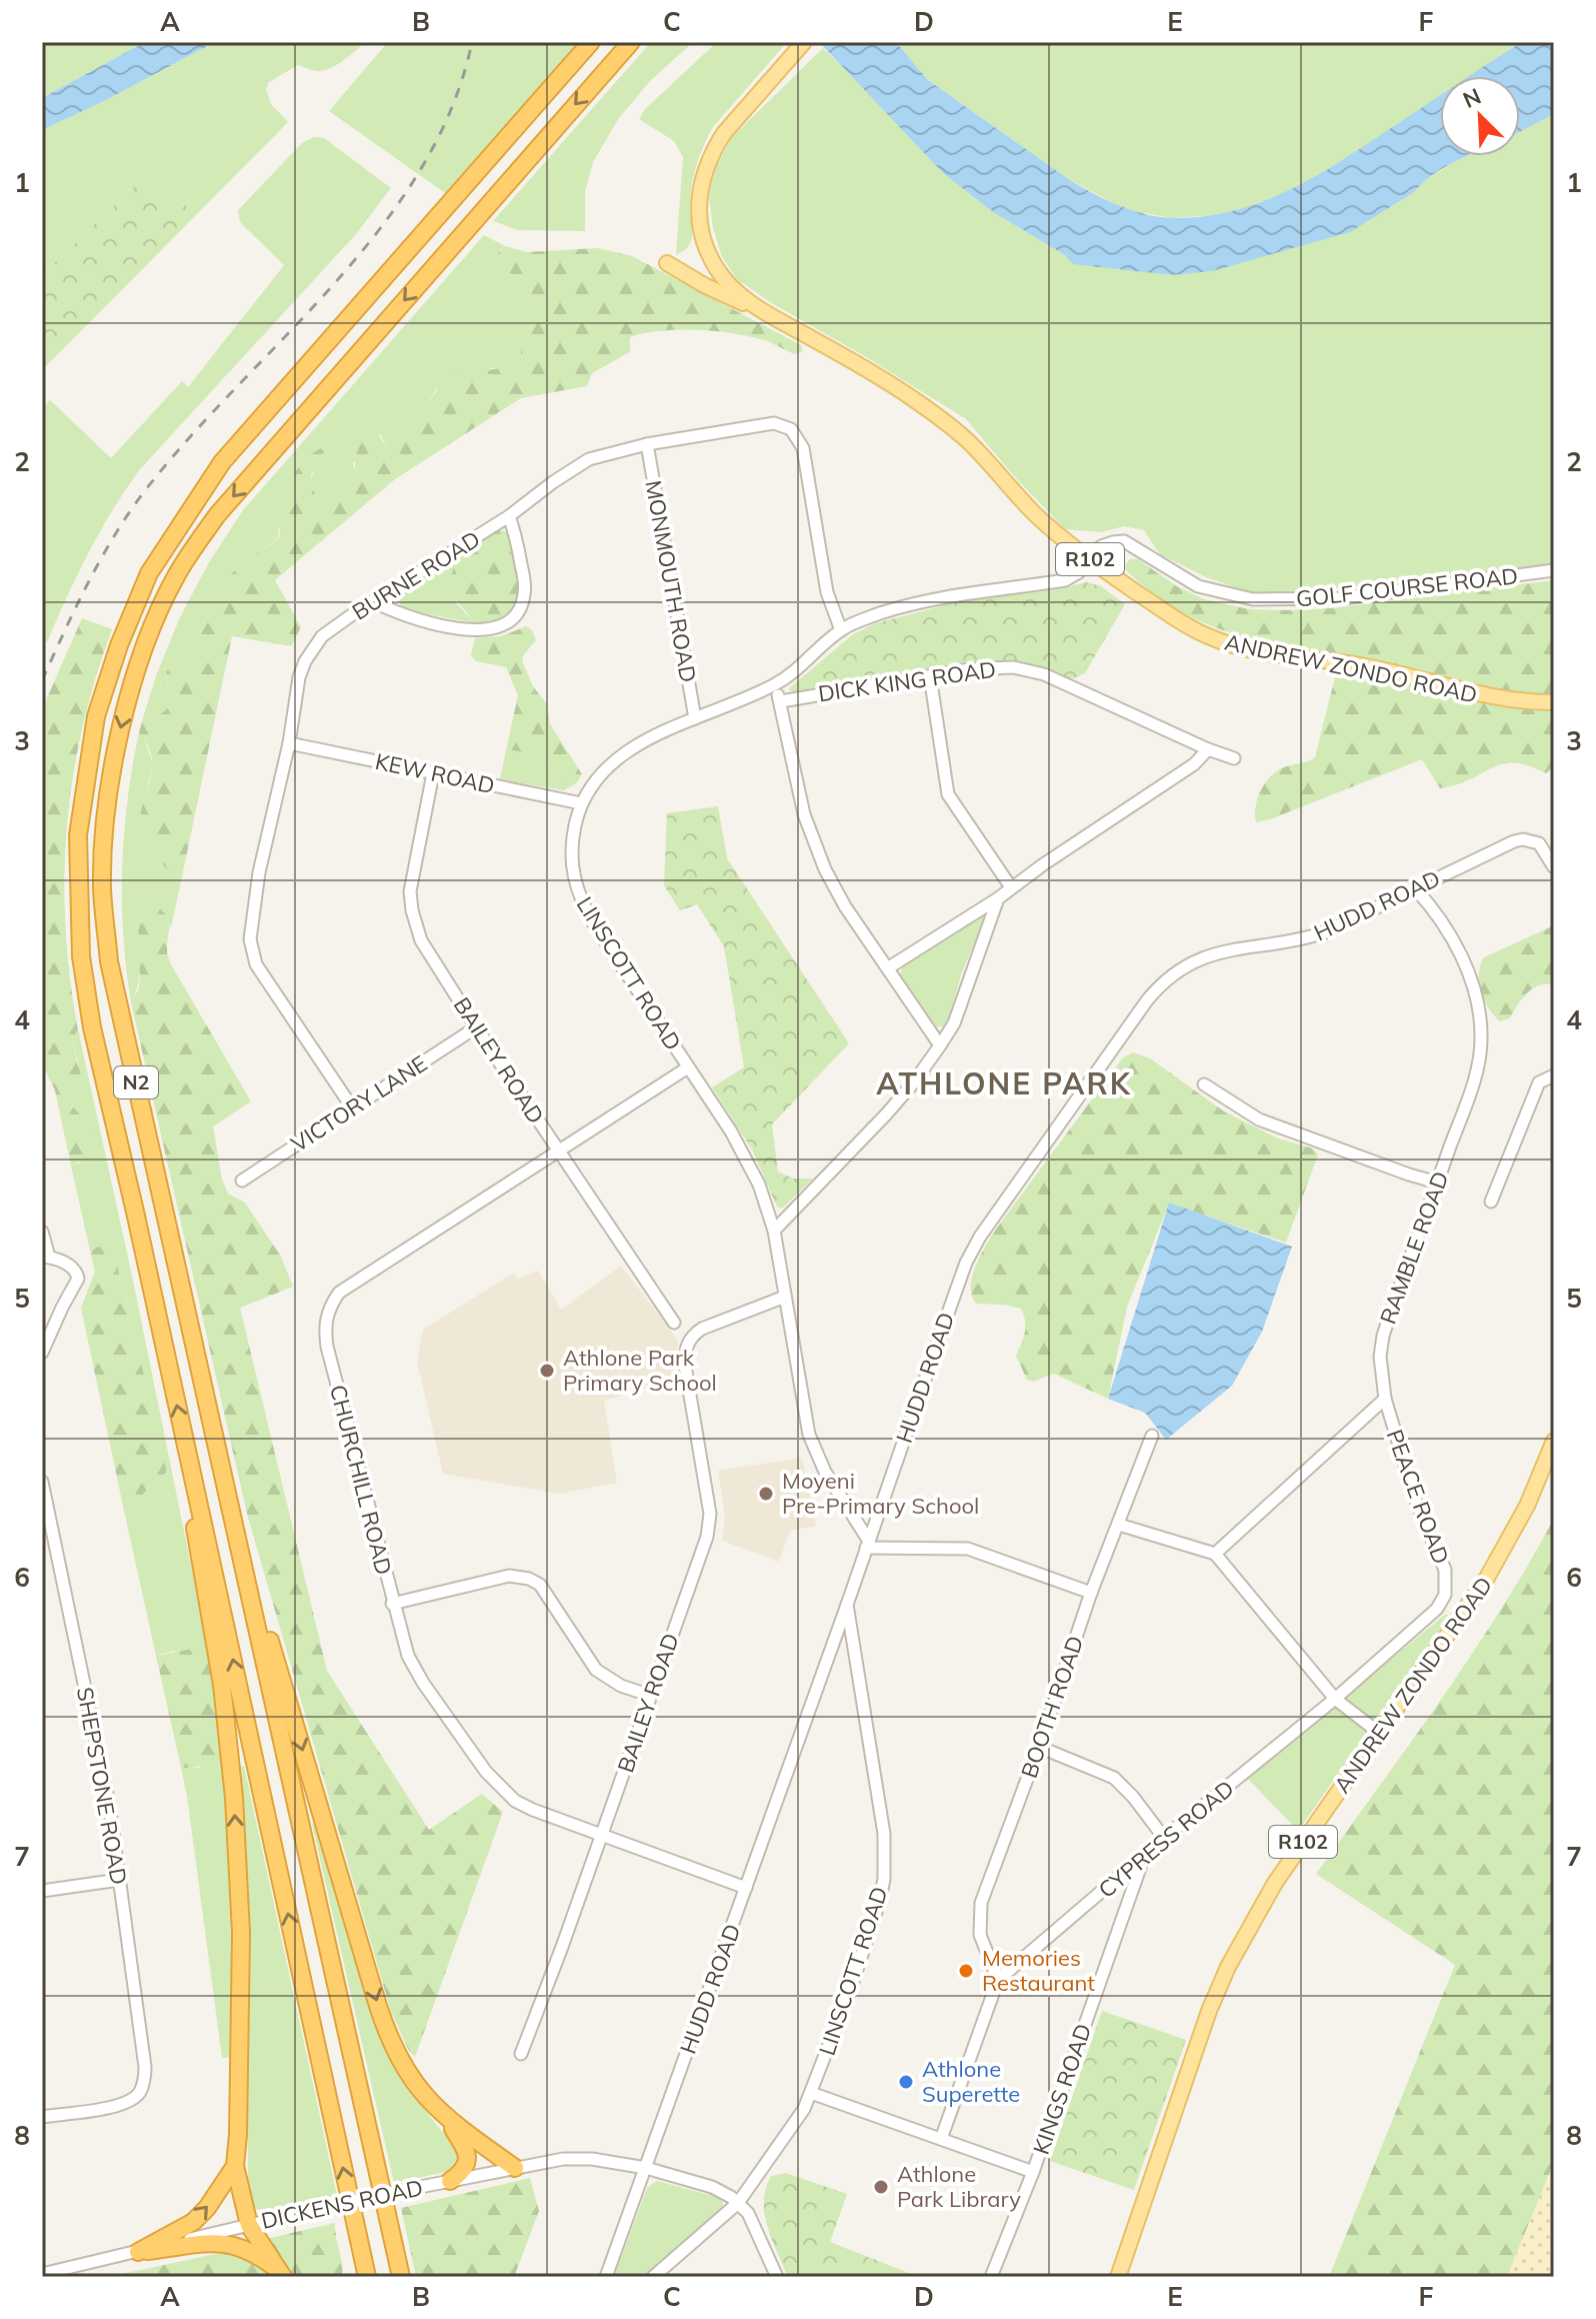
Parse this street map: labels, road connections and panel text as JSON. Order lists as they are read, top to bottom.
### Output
{
  "streets": {
    "highway": ["N2"],
    "main road": ["R102", "ANDREW ZONDO ROAD"],
    "street": [
      "BURNE ROAD",
      "MONMOUTH ROAD",
      "GOLF COURSE ROAD",
      "DICK KING ROAD",
      "KEW ROAD",
      "HUDD ROAD",
      "LINSCOTT ROAD",
      "BAILEY ROAD",
      "VICTORY LANE",
      "RAMBLE ROAD",
      "CHURCHILL ROAD",
      "PEACE ROAD",
      "BOOTH ROAD",
      "SHEPSTONE ROAD",
      "CYPRESS ROAD",
      "KINGS ROAD",
      "DICKENS ROAD"
    ]
  },
  "crossings": [
    ["BURNE ROAD", "MONMOUTH ROAD"],
    ["BURNE ROAD", "KEW ROAD"],
    ["BURNE ROAD", "LINSCOTT ROAD"],
    ["BURNE ROAD", "VICTORY LANE"],
    ["MONMOUTH ROAD", "LINSCOTT ROAD"],
    ["GOLF COURSE ROAD", "ANDREW ZONDO ROAD"],
    ["GOLF COURSE ROAD", "LINSCOTT ROAD"],
    ["ANDREW ZONDO ROAD", "LINSCOTT ROAD"],
    ["KEW ROAD", "LINSCOTT ROAD"],
    ["KEW ROAD", "BAILEY ROAD"],
    ["HUDD ROAD", "LINSCOTT ROAD"],
    ["HUDD ROAD", "RAMBLE ROAD"],
    ["HUDD ROAD", "CHURCHILL ROAD"],
    ["HUDD ROAD", "DICKENS ROAD"],
    ["LINSCOTT ROAD", "BAILEY ROAD"],
    ["LINSCOTT ROAD", "CHURCHILL ROAD"],
    ["LINSCOTT ROAD", "DICKENS ROAD"],
    ["BAILEY ROAD", "VICTORY LANE"],
    ["BAILEY ROAD", "CHURCHILL ROAD"],
    ["RAMBLE ROAD", "PEACE ROAD"],
    ["PEACE ROAD", "CYPRESS ROAD"],
    ["BOOTH ROAD", "CYPRESS ROAD"],
    ["CYPRESS ROAD", "KINGS ROAD"]
  ],
  "districts": ["ATHLONE PARK"],
  "places": [
    "Athlone Park Primary School",
    "Moyeni Pre-Primary School",
    "Memories Restaurant",
    "Athlone Superette",
    "Athlone Park Library"
  ],
  "north": "top left",
  "grid": {
    "columns": [
      "A",
      "B",
      "C",
      "D",
      "E",
      "F"
    ],
    "rows": [
      "1",
      "2",
      "3",
      "4",
      "5",
      "6",
      "7",
      "8"
    ]
  }
}
